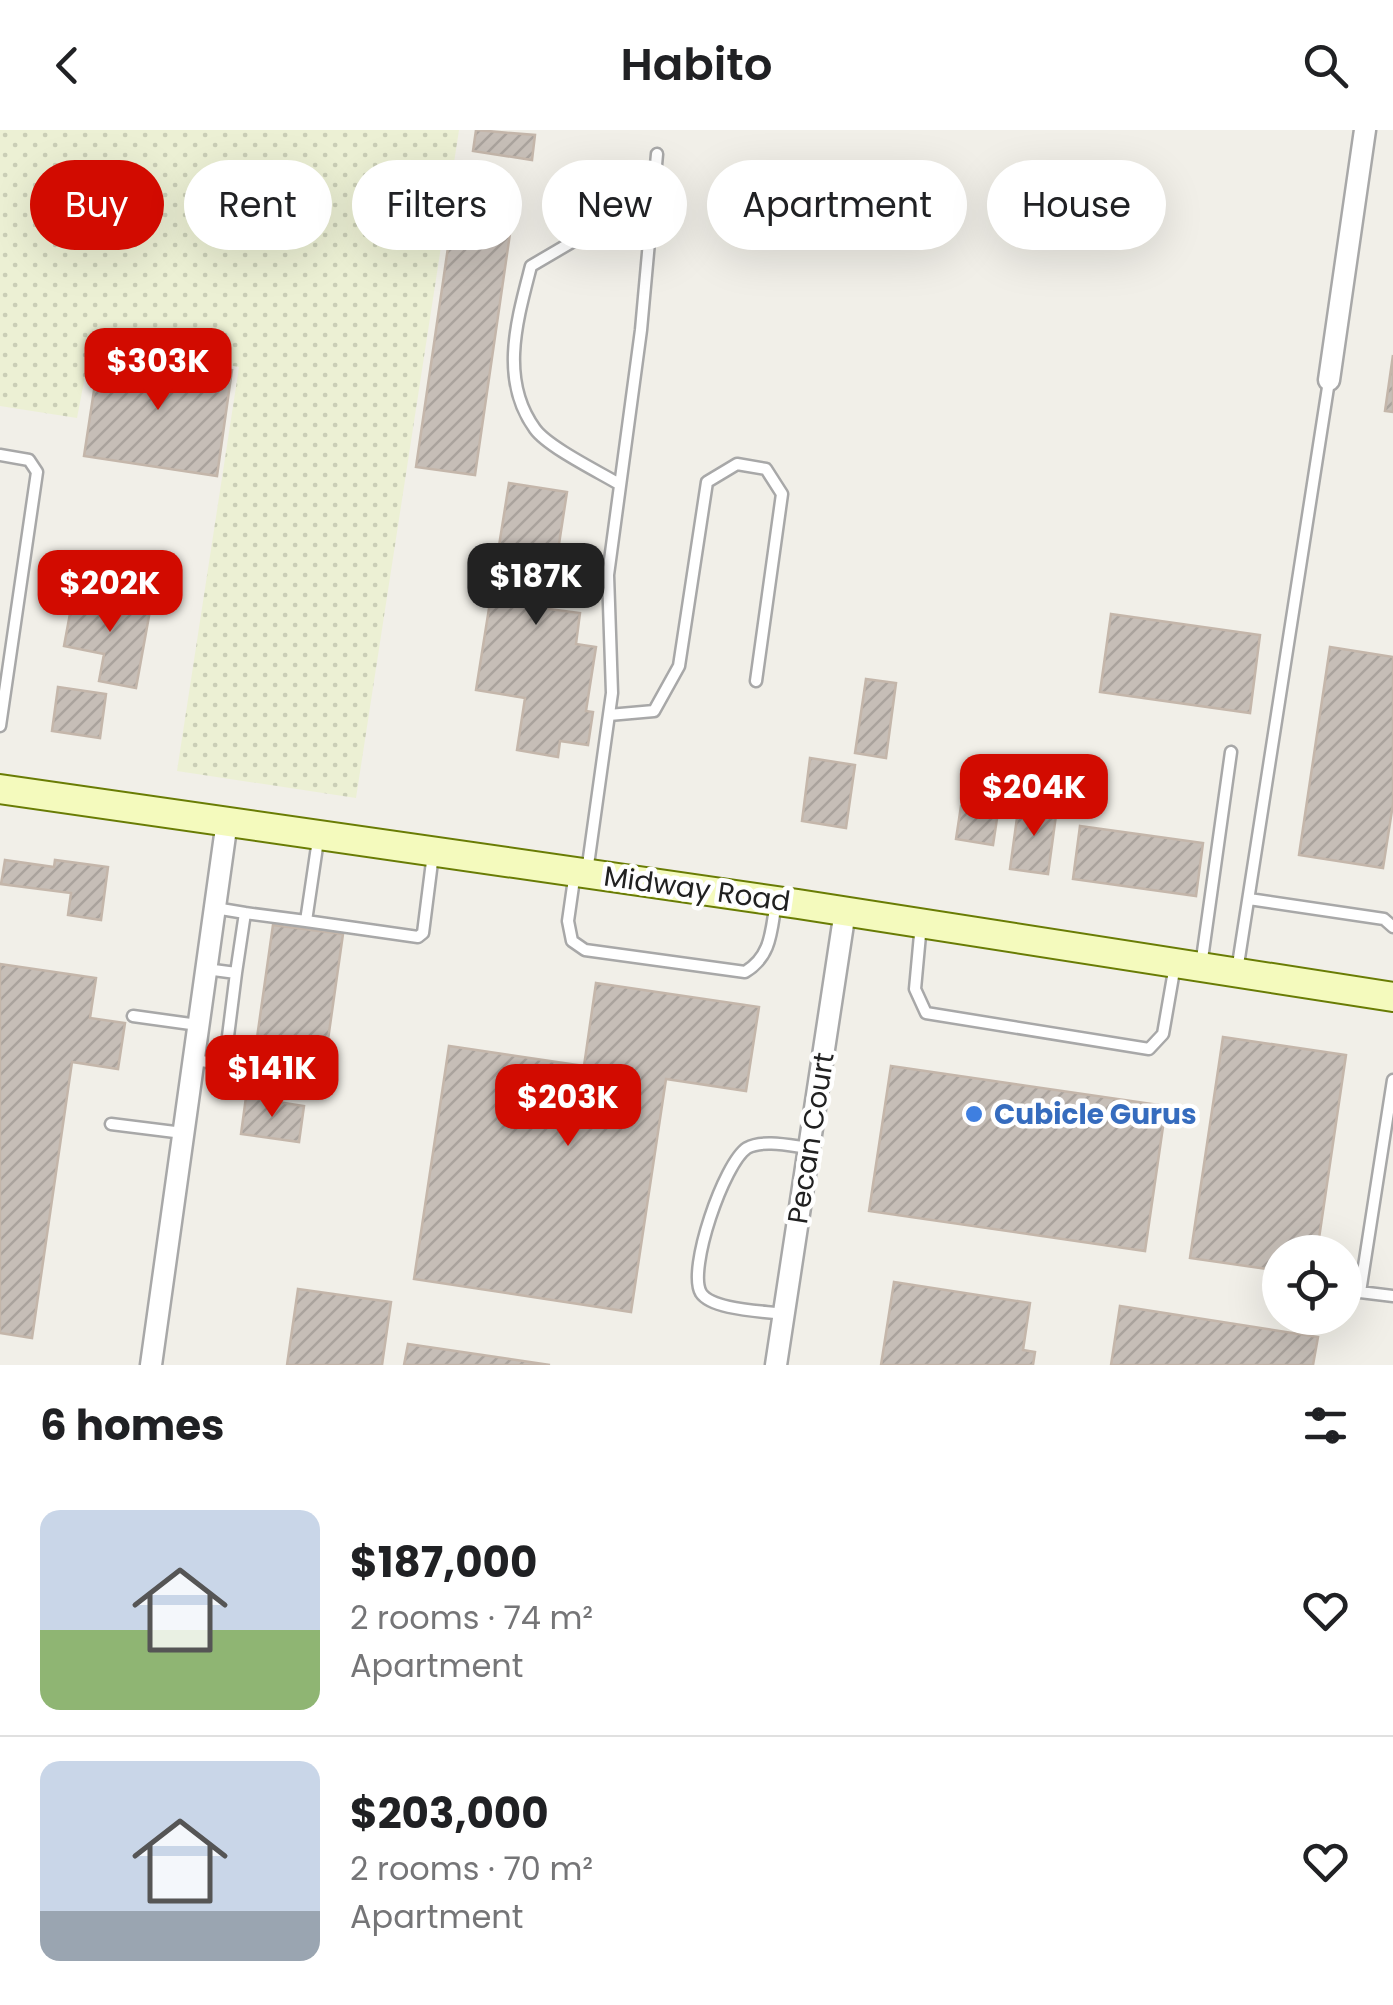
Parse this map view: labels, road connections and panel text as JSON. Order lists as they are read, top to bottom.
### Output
{
  "streets": {
    "main road": ["Midway Road"],
    "street": ["Pecan Court"]
  },
  "crossings": [
    ["Midway Road", "Pecan Court"]
  ],
  "places": ["Cubicle Gurus"],
  "page": {
    "header": "Habito",
    "chip": [
      "Buy",
      "Rent",
      "Filters",
      "New",
      "Apartment",
      "House"
    ],
    "price": [
      "$303K",
      "$187K",
      "$202K",
      "$204K",
      "$141K",
      "$203K"
    ],
    "heading": "6 homes",
    "list": [
      {
        "name": "$187,000",
        "note": "2 rooms · 74 m² · Apartment"
      },
      {
        "name": "$203,000",
        "note": "2 rooms · 70 m² · Apartment"
      }
    ]
  }
}
